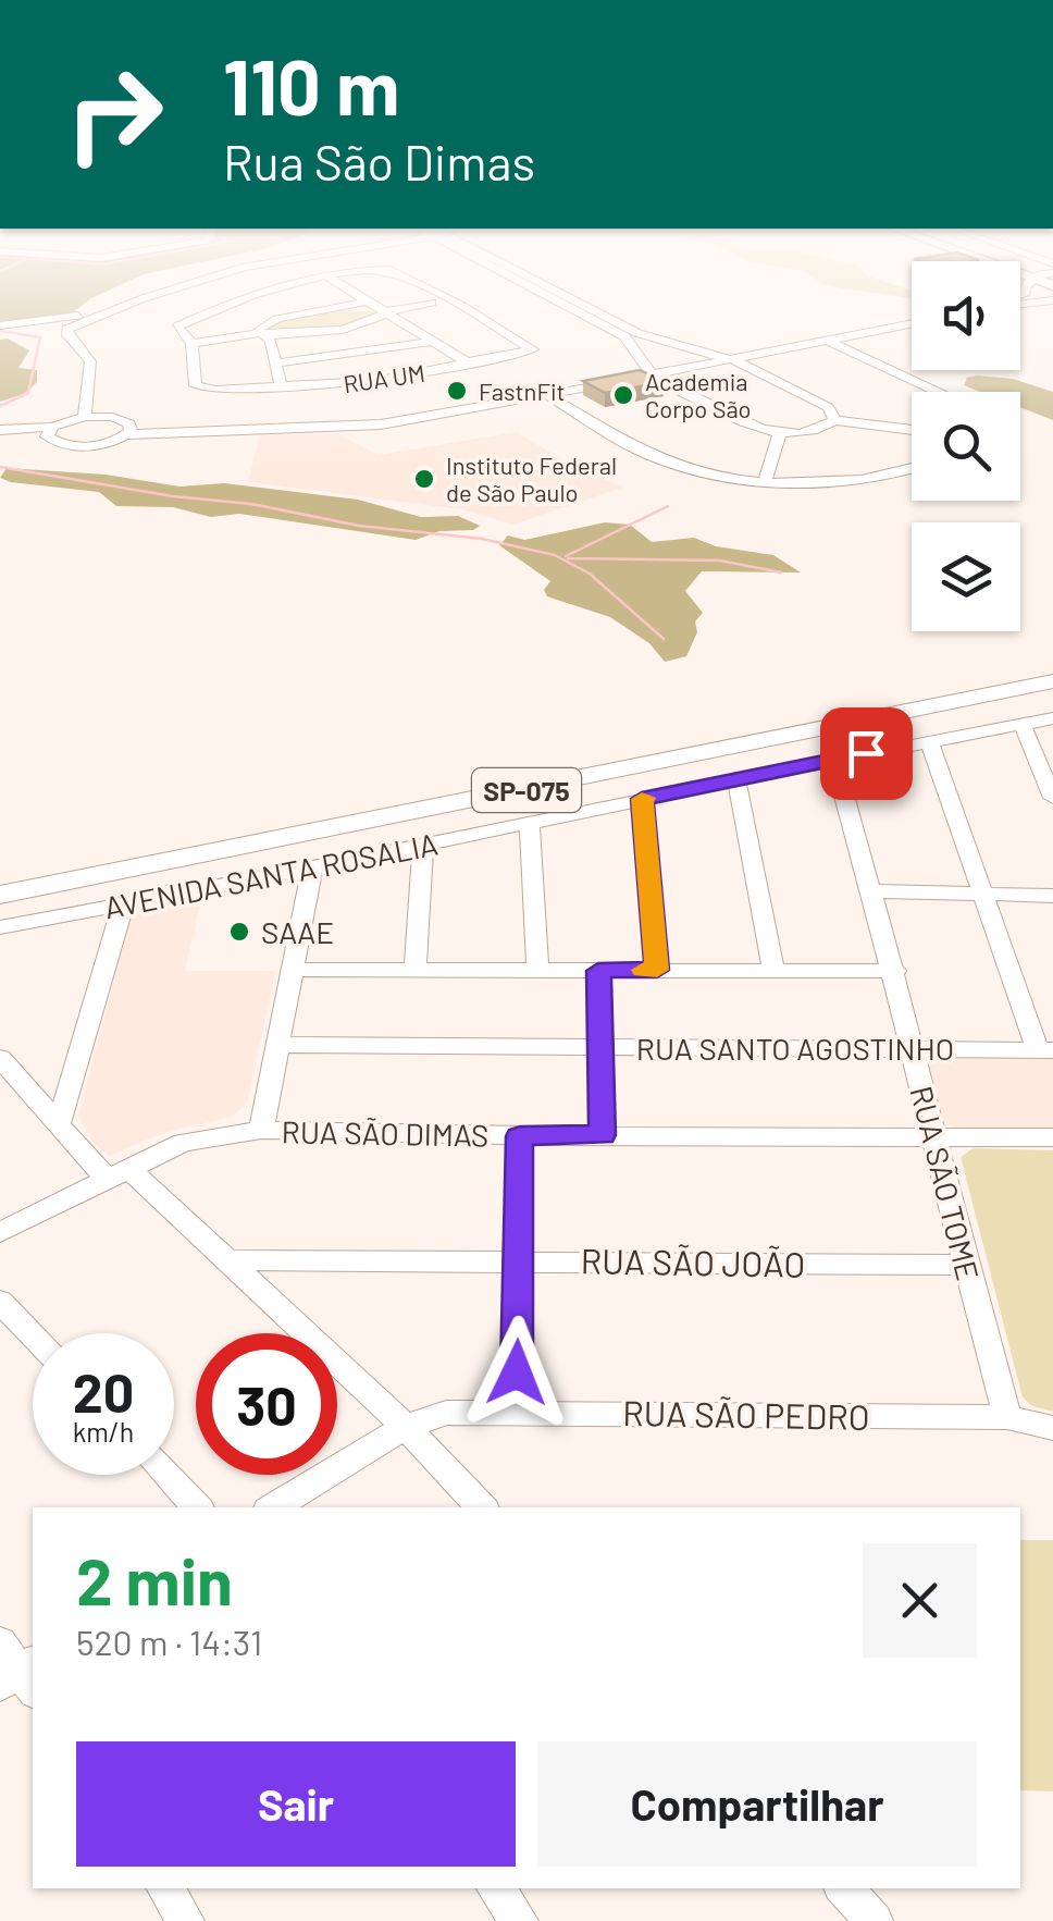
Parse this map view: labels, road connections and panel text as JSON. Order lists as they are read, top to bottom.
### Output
{
  "streets": {
    "highway": ["SP-075"],
    "street": [
      "RUA UM",
      "AVENIDA SANTA ROSALIA",
      "RUA SANTO AGOSTINHO",
      "RUA SÃO DIMAS",
      "RUA SÃO TOME",
      "RUA SÃO JOÃO",
      "RUA SÃO PEDRO"
    ]
  },
  "crossings": [
    ["AVENIDA SANTA ROSALIA", "RUA SÃO TOME"],
    ["RUA SANTO AGOSTINHO", "RUA SÃO TOME"],
    ["RUA SÃO DIMAS", "RUA SÃO TOME"],
    ["RUA SÃO TOME", "RUA SÃO JOÃO"],
    ["RUA SÃO TOME", "RUA SÃO PEDRO"]
  ],
  "places": [
    "FastnFit",
    "Academia Corpo São",
    "Instituto Federal de São Paulo",
    "SAAE"
  ],
  "page": {
    "turn": ["110 m", "Rua São Dimas"],
    "speed": "20 km/h",
    "limit": "30",
    "heading": ["2 min", "520 m · 14:31"],
    "buttons": ["Sair", "Compartilhar"]
  }
}
